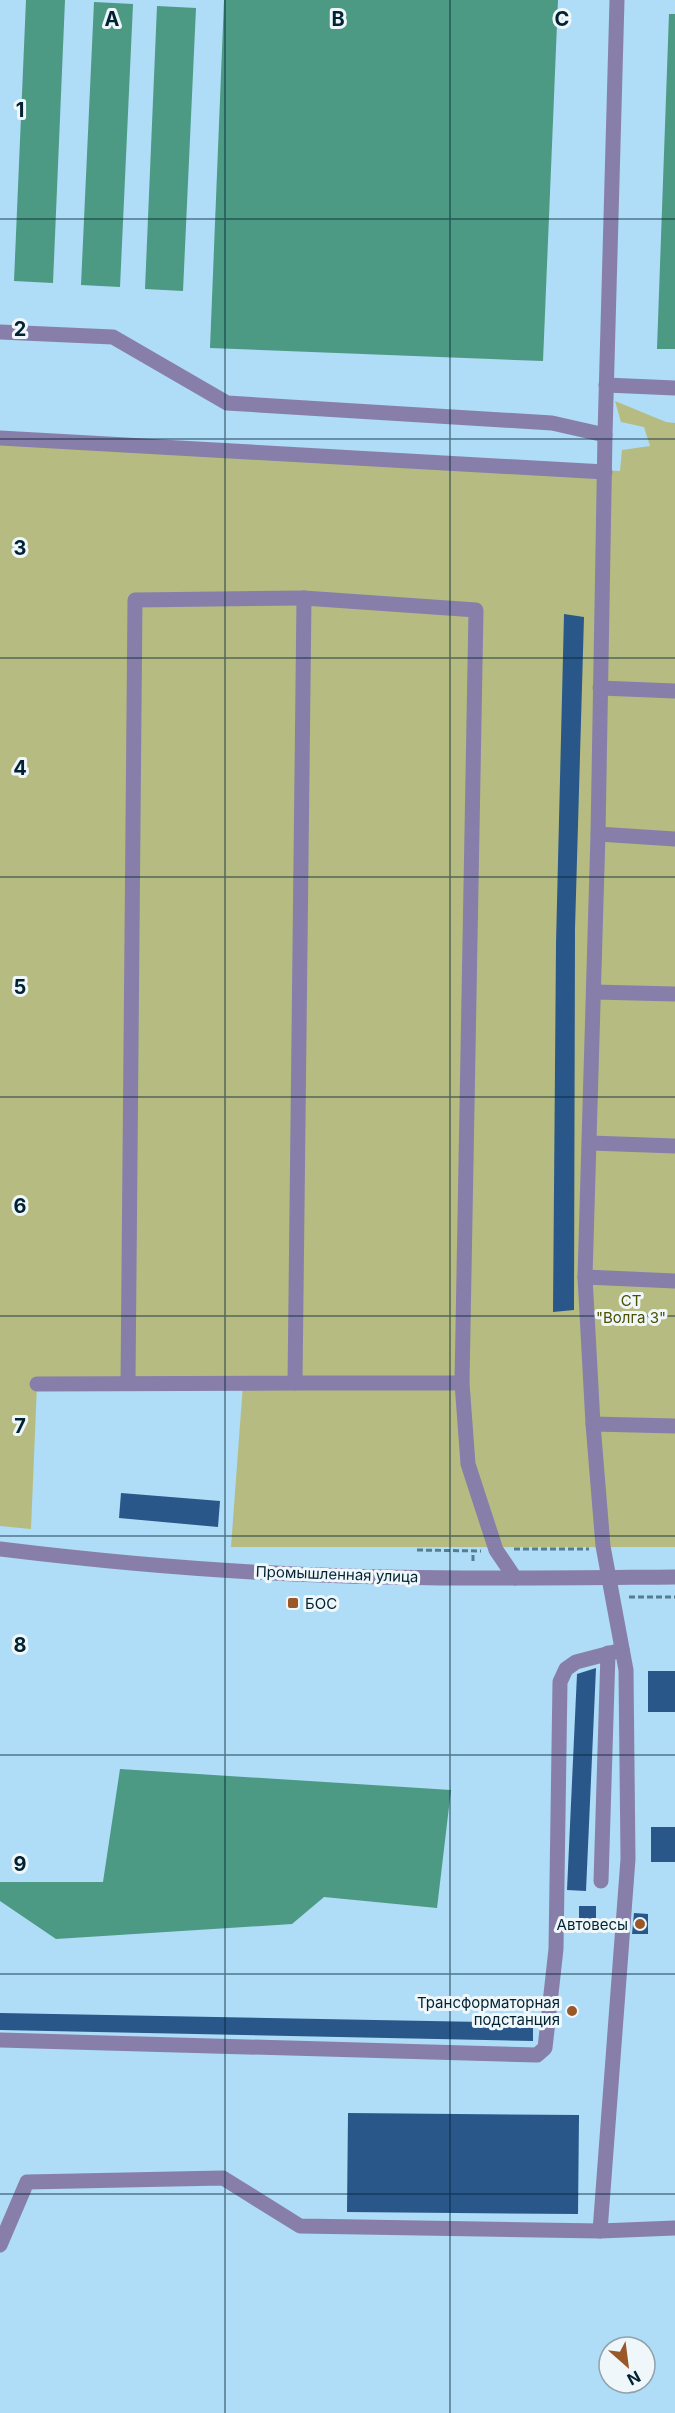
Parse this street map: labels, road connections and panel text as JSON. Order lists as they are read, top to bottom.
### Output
{
  "streets": {
    "street": ["Промышленная улица"]
  },
  "parks": ["СТ \"Волга 3\""],
  "places": {
    "transit": ["БОС"],
    "other": ["Автовесы", "Трансформаторная подстанция"]
  },
  "north": "bottom right",
  "grid": {
    "columns": ["A", "B", "C"],
    "rows": [
      "1",
      "2",
      "3",
      "4",
      "5",
      "6",
      "7",
      "8",
      "9"
    ]
  }
}
